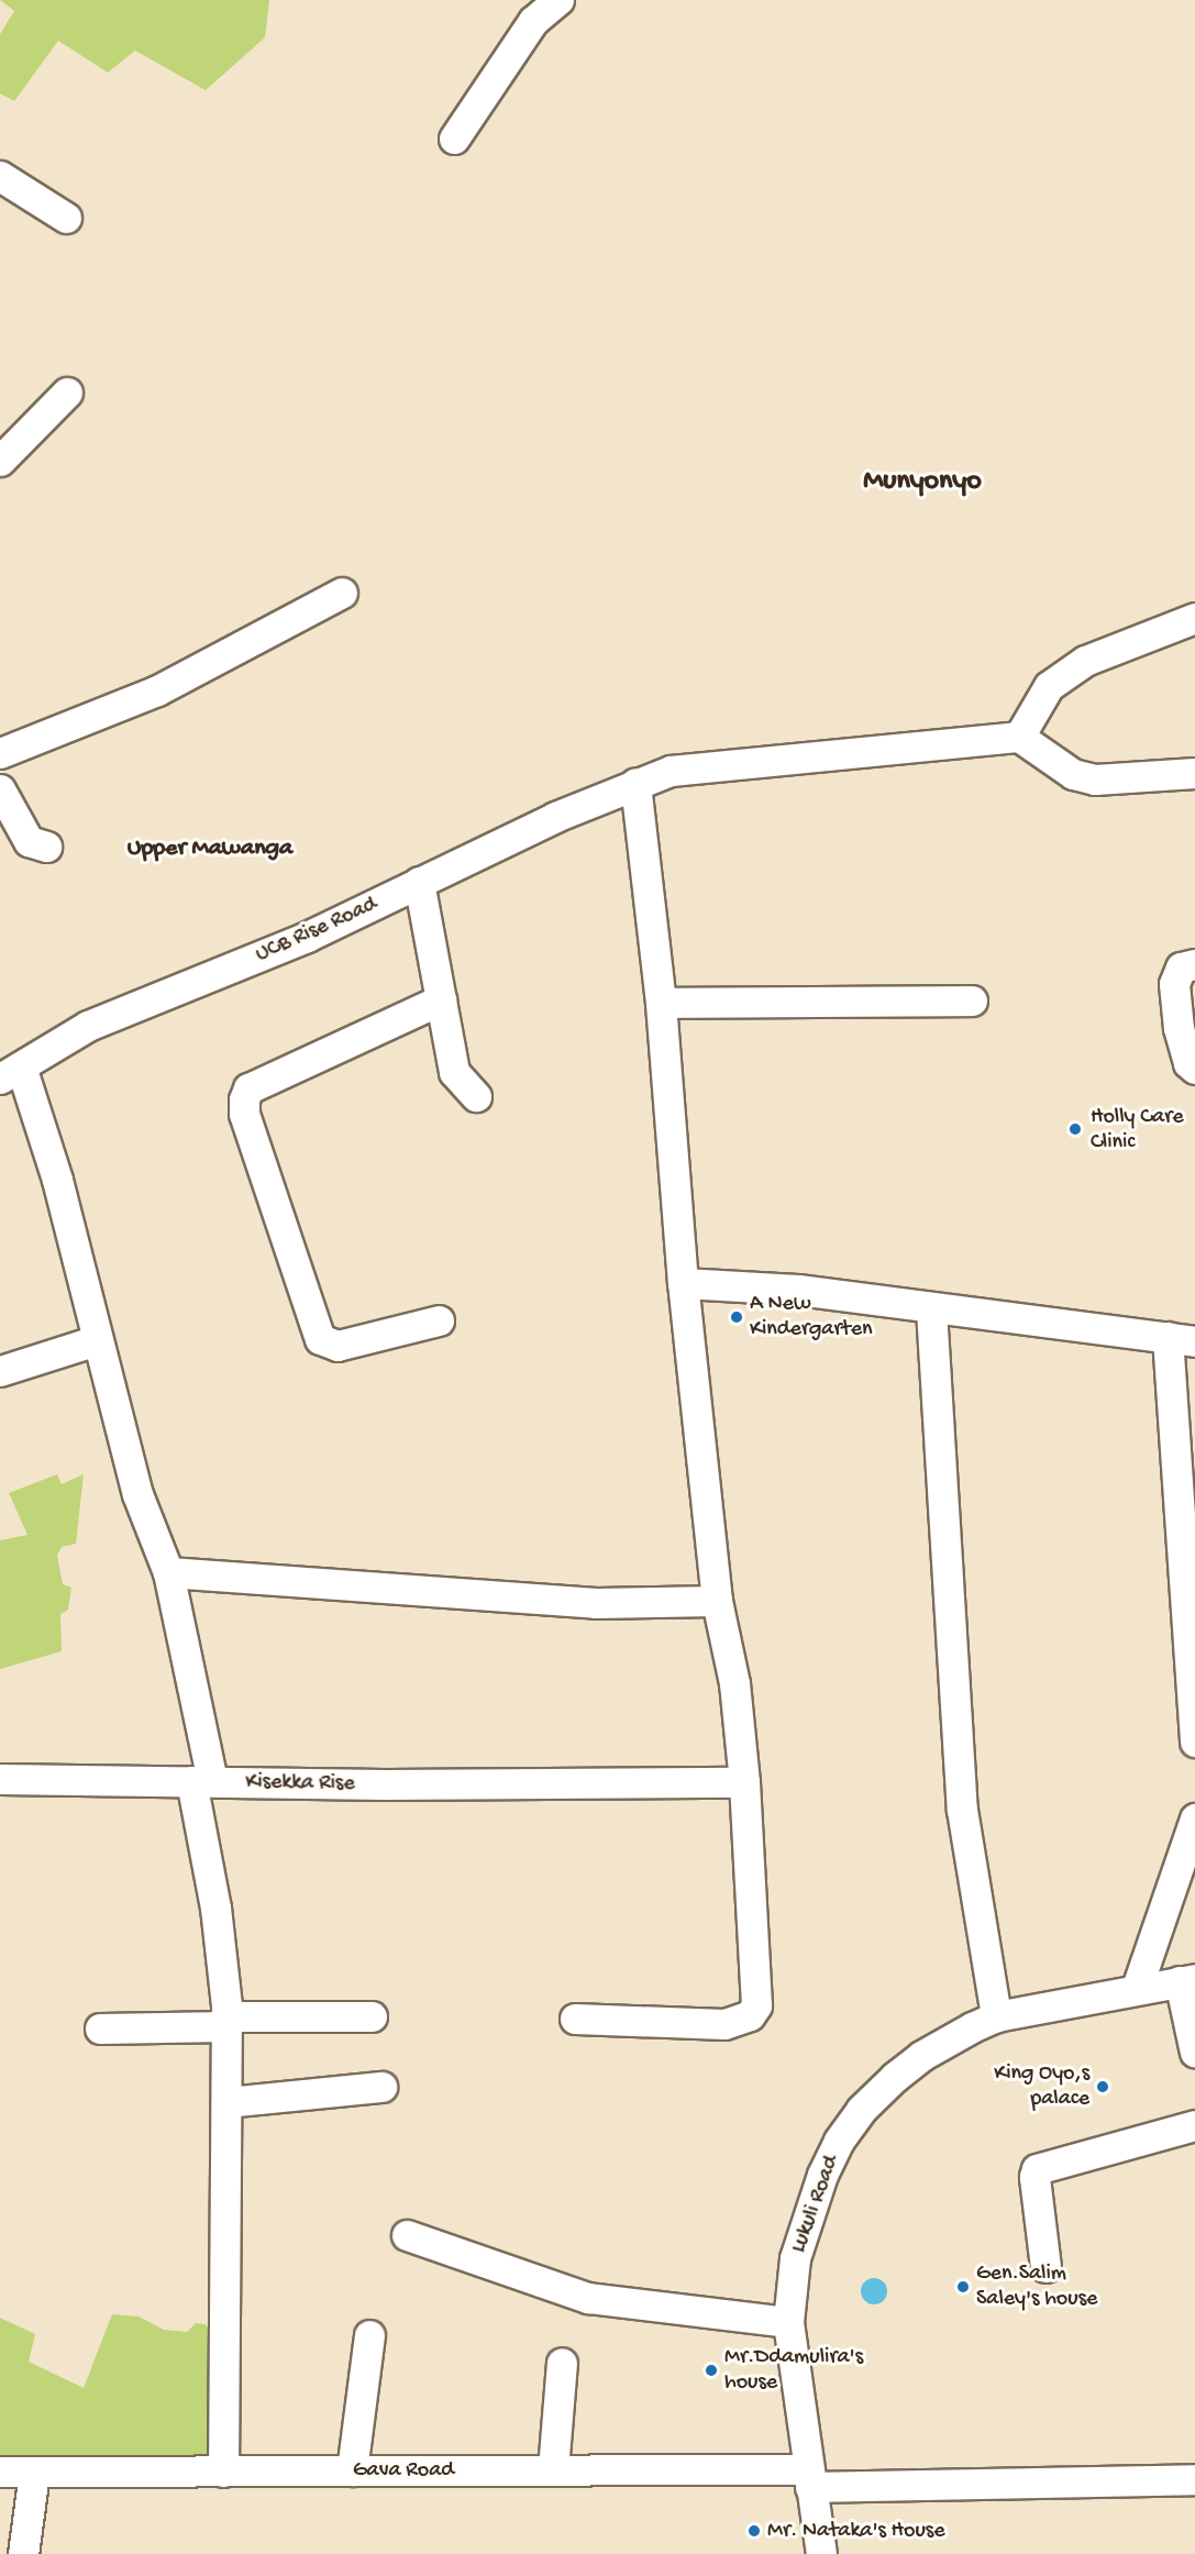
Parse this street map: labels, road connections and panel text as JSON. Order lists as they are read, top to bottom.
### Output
{
  "streets": {
    "street": [
      "UCB Rise Road",
      "Kisekka Rise",
      "Lukuli Road",
      "Gava Road"
    ]
  },
  "crossings": [
    ["Lukuli Road", "Gava Road"]
  ],
  "districts": ["Munyonyo", "Upper Mawanga"],
  "places": [
    "Holly Care Clinic",
    "A New Kindergarten",
    "King Oyo,s palace",
    "Gen.Salim Saley's house",
    "Mr.Ddamulira's house",
    "Mr. Nataka's House"
  ]
}
